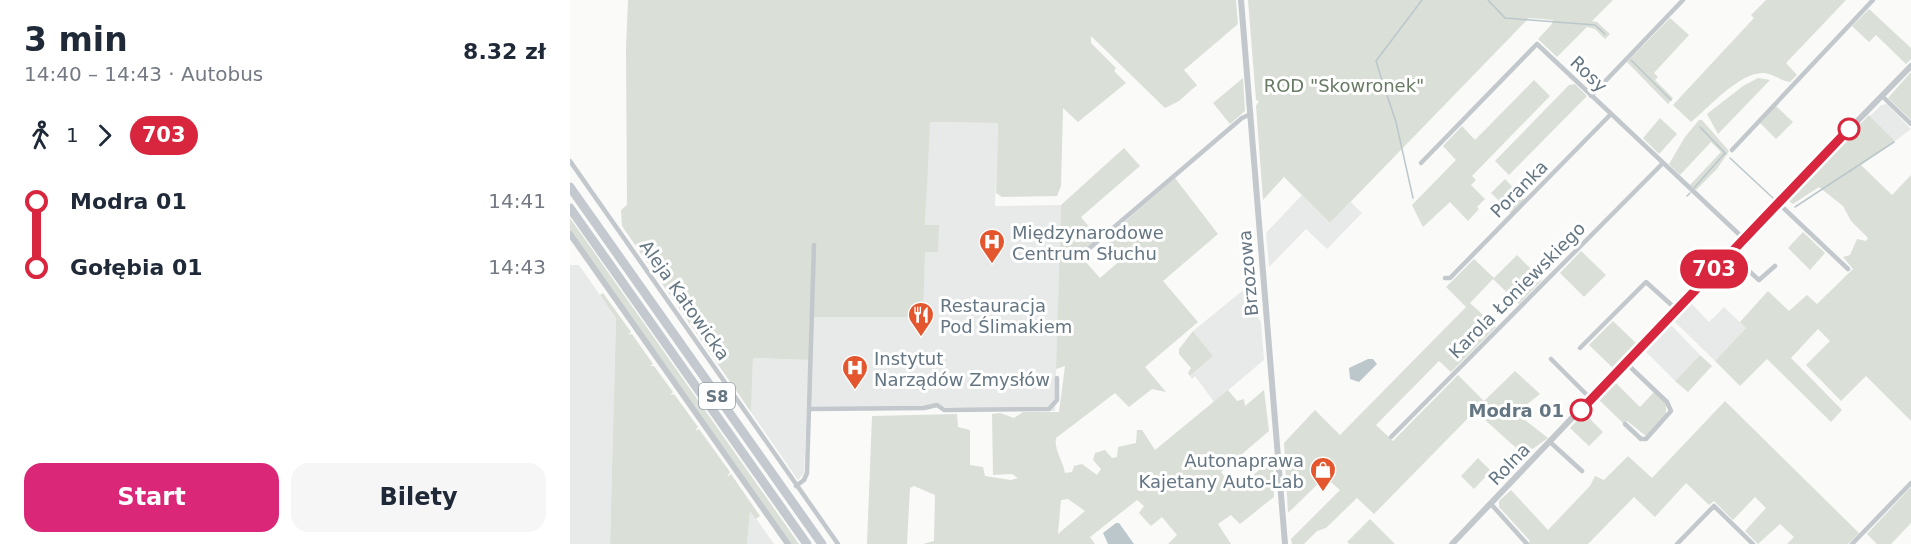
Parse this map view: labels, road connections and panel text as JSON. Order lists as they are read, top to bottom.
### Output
{
  "streets": {
    "highway": ["S8"],
    "street": [
      "Rosy",
      "Poranka",
      "Brzozowa",
      "Karola Łoniewskiego",
      "Aleja Katowicka",
      "Rolna"
    ]
  },
  "crossings": [
    ["Rosy", "Poranka"],
    ["Rosy", "Karola Łoniewskiego"],
    ["Rosy", "Rolna"]
  ],
  "parks": ["ROD \"Skowronek\""],
  "places": {
    "hospital": ["Międzynarodowe Centrum Słuchu", "Instytut Narządów Zmysłów"],
    "restaurant": ["Restauracja Pod Ślimakiem"],
    "other": ["Modra 01"],
    "shop": ["Autonaprawa Kajetany Auto-Lab"]
  },
  "lines": ["bus line 703"],
  "page": {
    "heading": ["3 min", "14:40 – 14:43 · Autobus", "8.32 zł"],
    "on_map": "703",
    "legs": ["1", "703"],
    "list": [
      {
        "name": "Modra 01",
        "value": "14:41"
      },
      {
        "name": "Gołębia 01",
        "value": "14:43"
      }
    ],
    "buttons": ["Start", "Bilety"]
  }
}
